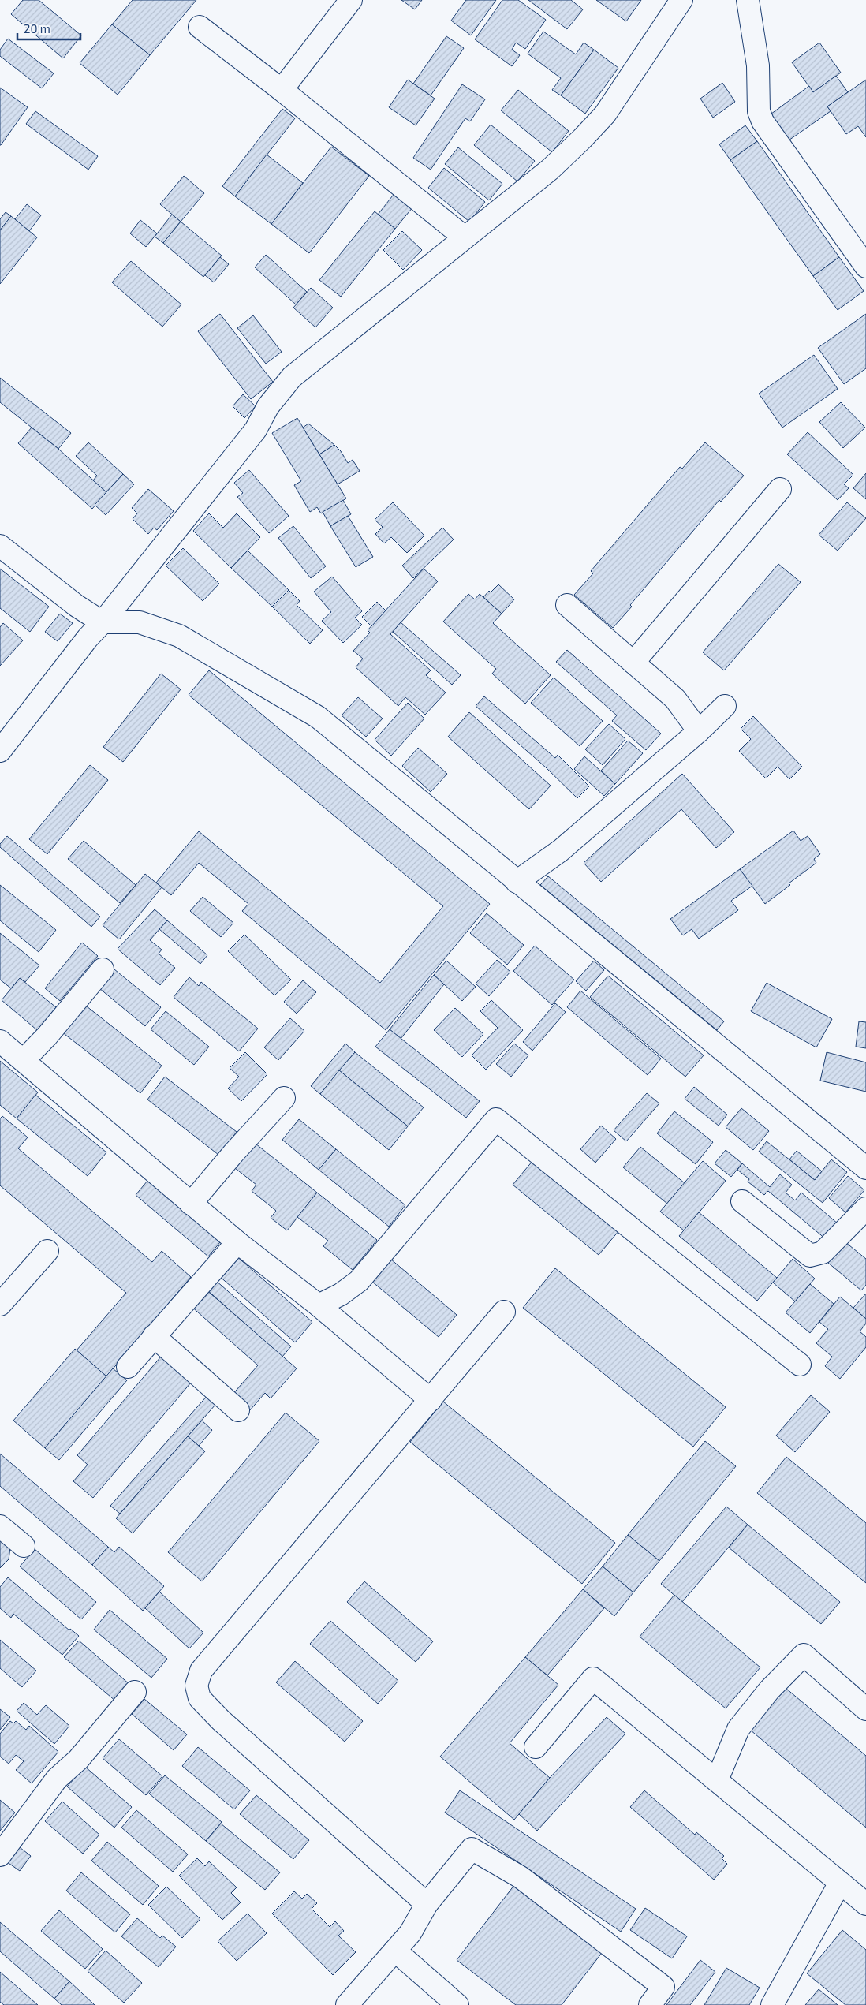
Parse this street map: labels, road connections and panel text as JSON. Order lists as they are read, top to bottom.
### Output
{
  "scale_bar": "20 m"
}
